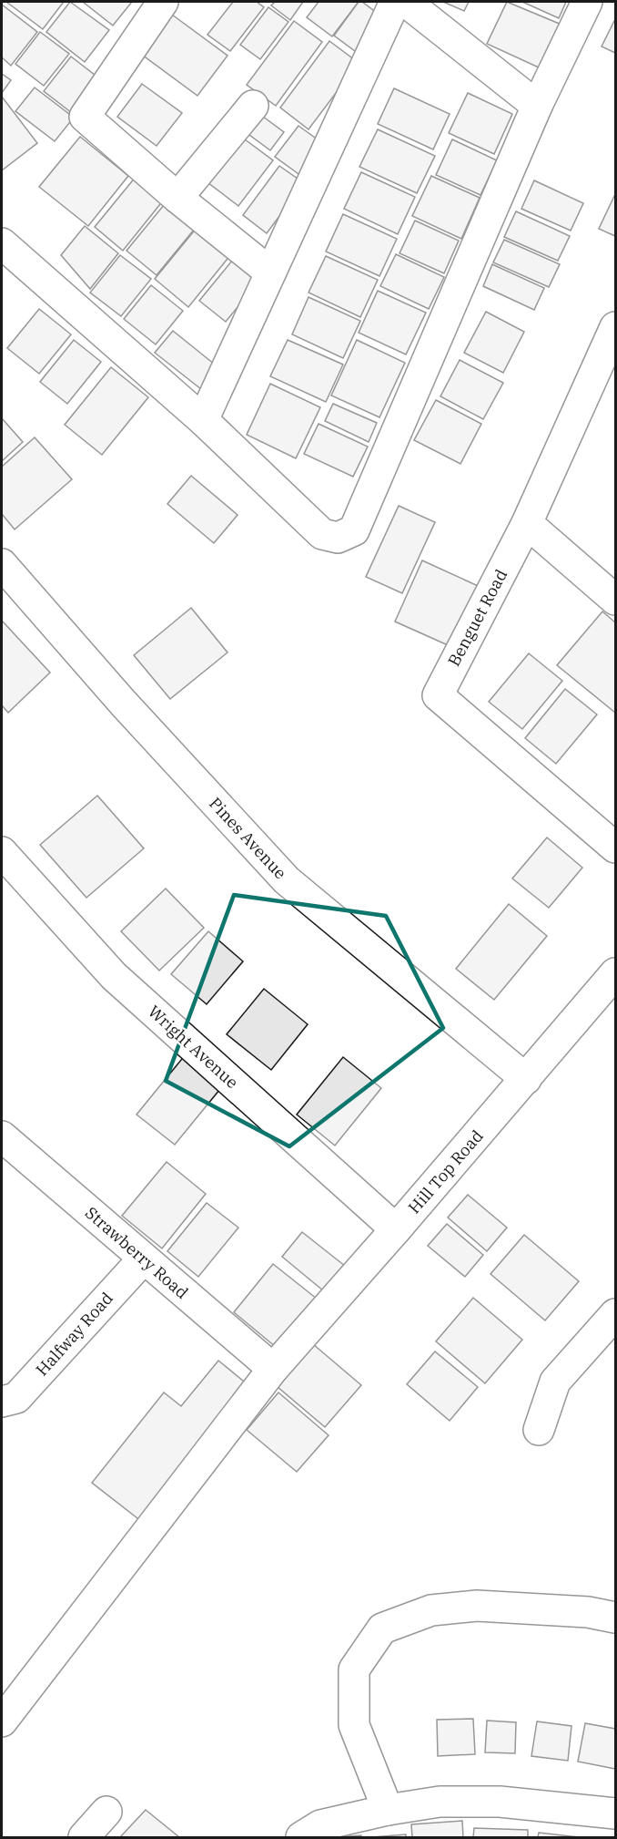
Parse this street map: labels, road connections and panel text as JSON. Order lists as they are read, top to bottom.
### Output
{
  "streets": {
    "street": [
      "Benguet Road",
      "Pines Avenue",
      "Wright Avenue",
      "Hill Top Road",
      "Strawberry Road",
      "Halfway Road"
    ]
  },
  "crossings": [
    ["Pines Avenue", "Hill Top Road"],
    ["Wright Avenue", "Hill Top Road"],
    ["Hill Top Road", "Strawberry Road"],
    ["Strawberry Road", "Halfway Road"]
  ]
}
